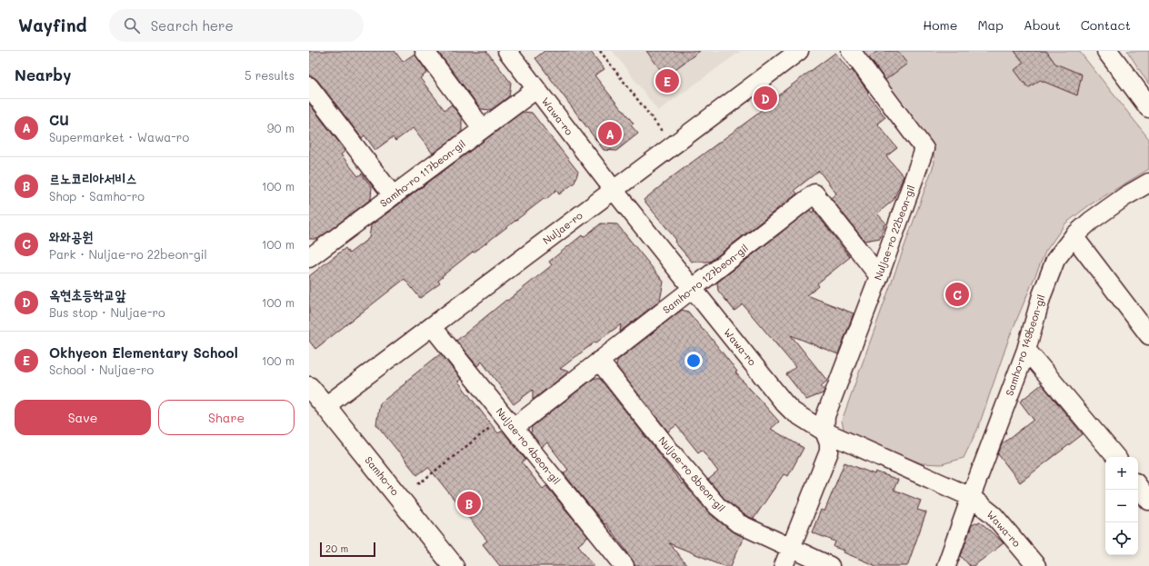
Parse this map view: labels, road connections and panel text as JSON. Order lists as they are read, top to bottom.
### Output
{
  "streets": {
    "main road": ["Samho-ro"],
    "street": [
      "Wawa-ro",
      "Samho-ro 117beon-gil",
      "Nuljae-ro",
      "Nuljae-ro 22beon-gil",
      "Samho-ro 127beon-gil",
      "Samho-ro 149beon-gil",
      "Nuljae-ro 4beon-gil",
      "Nuljae-ro 8beon-gil"
    ]
  },
  "crossings": [
    ["Wawa-ro", "Samho-ro 117beon-gil"],
    ["Wawa-ro", "Nuljae-ro"],
    ["Wawa-ro", "Nuljae-ro 22beon-gil"],
    ["Wawa-ro", "Samho-ro 127beon-gil"],
    ["Wawa-ro", "Samho-ro 149beon-gil"],
    ["Nuljae-ro", "Nuljae-ro 4beon-gil"],
    ["Nuljae-ro", "Samho-ro"],
    ["Nuljae-ro 22beon-gil", "Samho-ro 127beon-gil"],
    ["Samho-ro 127beon-gil", "Nuljae-ro 4beon-gil"],
    ["Samho-ro 127beon-gil", "Nuljae-ro 8beon-gil"]
  ],
  "scale_bar": "20 m",
  "page": {
    "header": "Wayfind",
    "search": "Search here",
    "nav": [
      "Home",
      "Map",
      "About",
      "Contact"
    ],
    "heading": ["Nearby", "5 results"],
    "pins": [
      "E",
      "D",
      "A",
      "C",
      "B"
    ],
    "list": [
      {
        "mark": "A",
        "name": "CU",
        "note": "Supermarket · Wawa-ro",
        "value": "90 m"
      },
      {
        "mark": "B",
        "name": "르노코리아서비스",
        "note": "Shop · Samho-ro",
        "value": "100 m"
      },
      {
        "mark": "C",
        "name": "와와공원",
        "note": "Park · Nuljae-ro 22beon-gil",
        "value": "100 m"
      },
      {
        "mark": "D",
        "name": "옥현초등학교앞",
        "note": "Bus stop · Nuljae-ro",
        "value": "100 m"
      },
      {
        "mark": "E",
        "name": "Okhyeon Elementary School",
        "note": "School · Nuljae-ro",
        "value": "100 m"
      }
    ],
    "buttons": ["Save", "Share"],
    "map_buttons": ["+", "−"],
    "scale": "20 m"
  }
}
